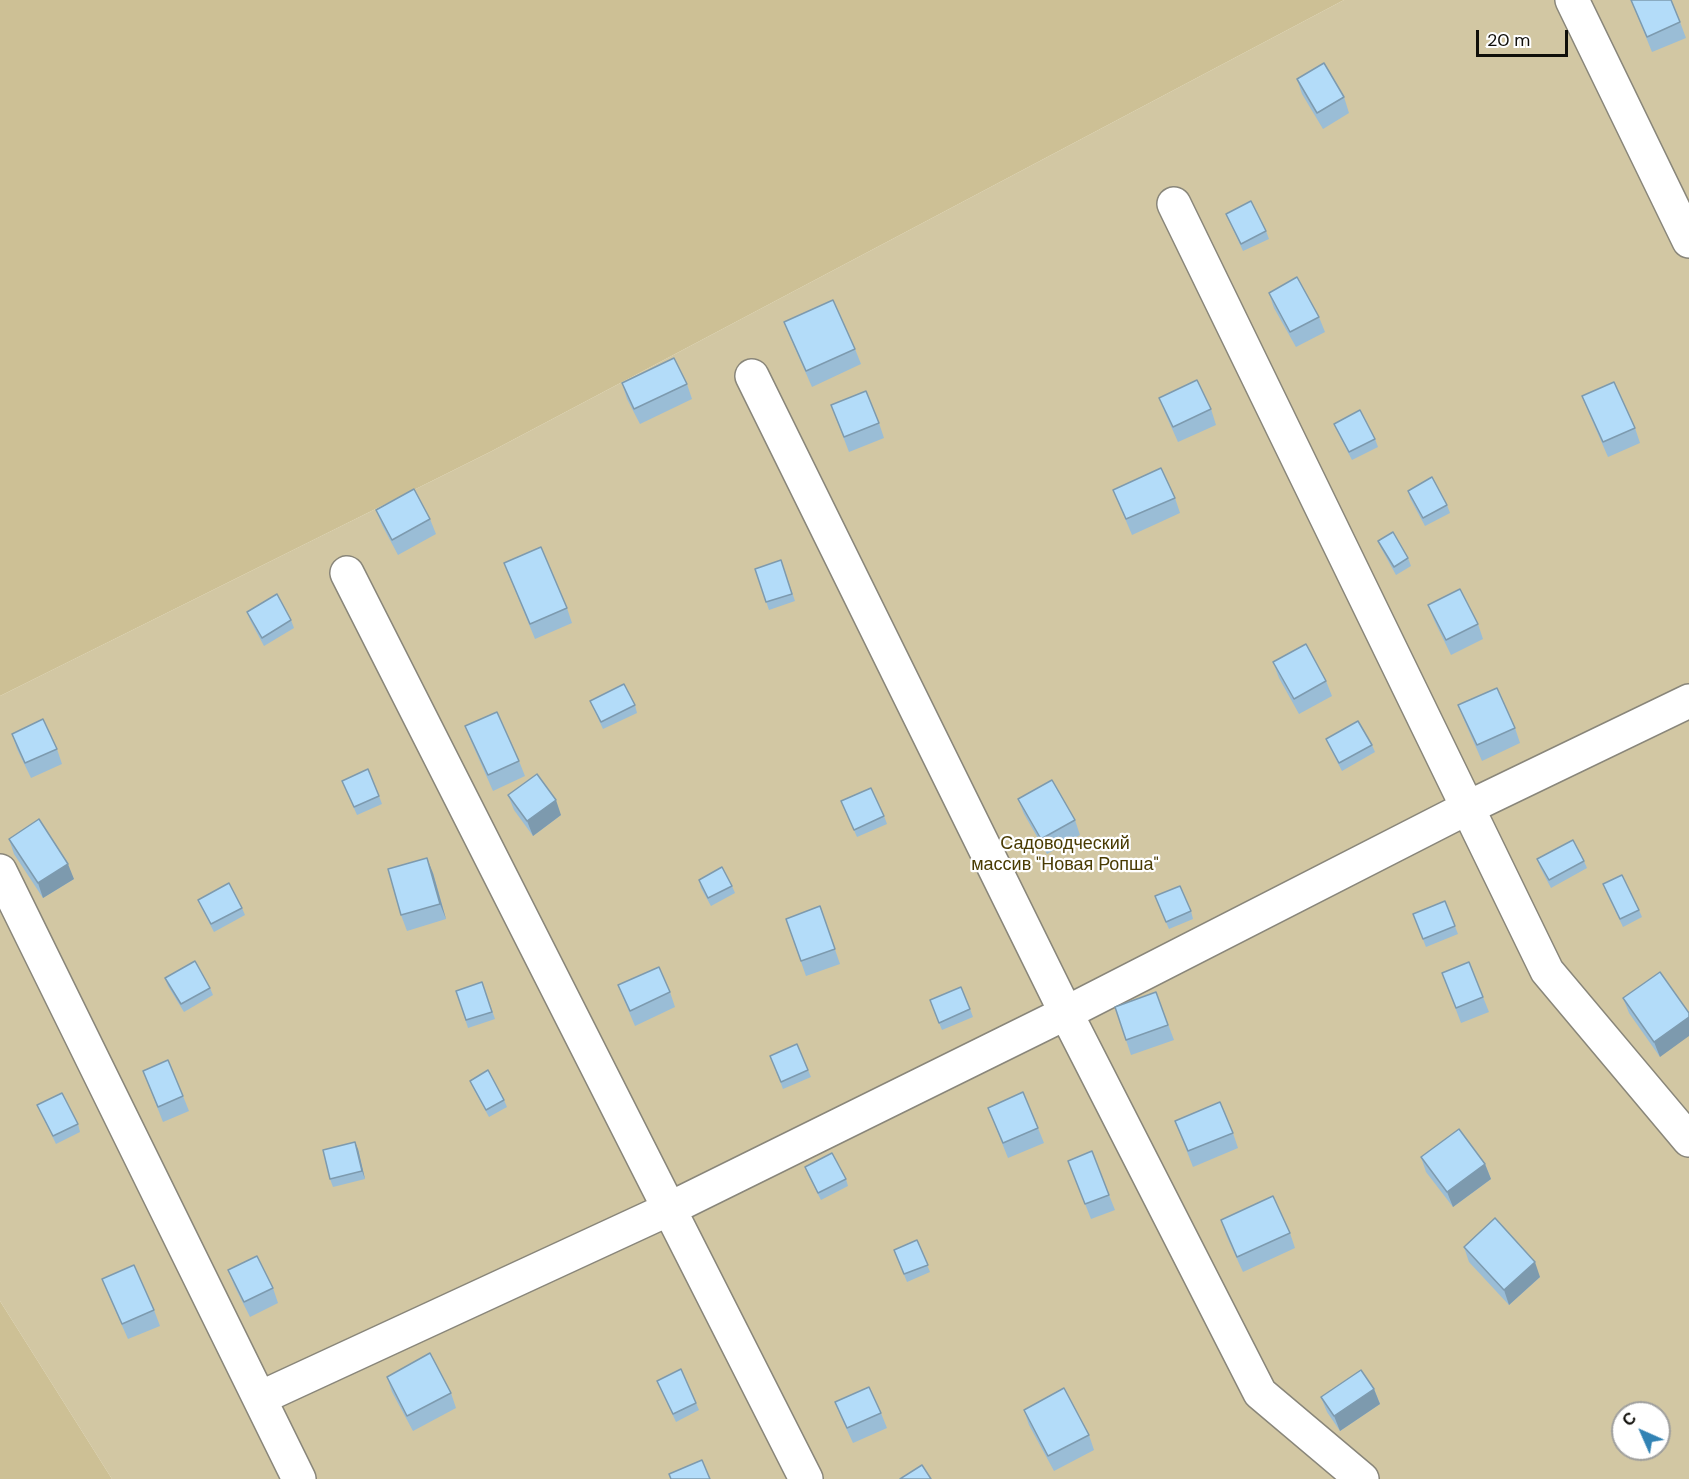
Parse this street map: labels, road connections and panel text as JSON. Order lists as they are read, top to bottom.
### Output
{
  "parks": ["Садоводческий массив \"Новая Ропша\""],
  "scale_bar": "20 m",
  "north": "top left"
}
